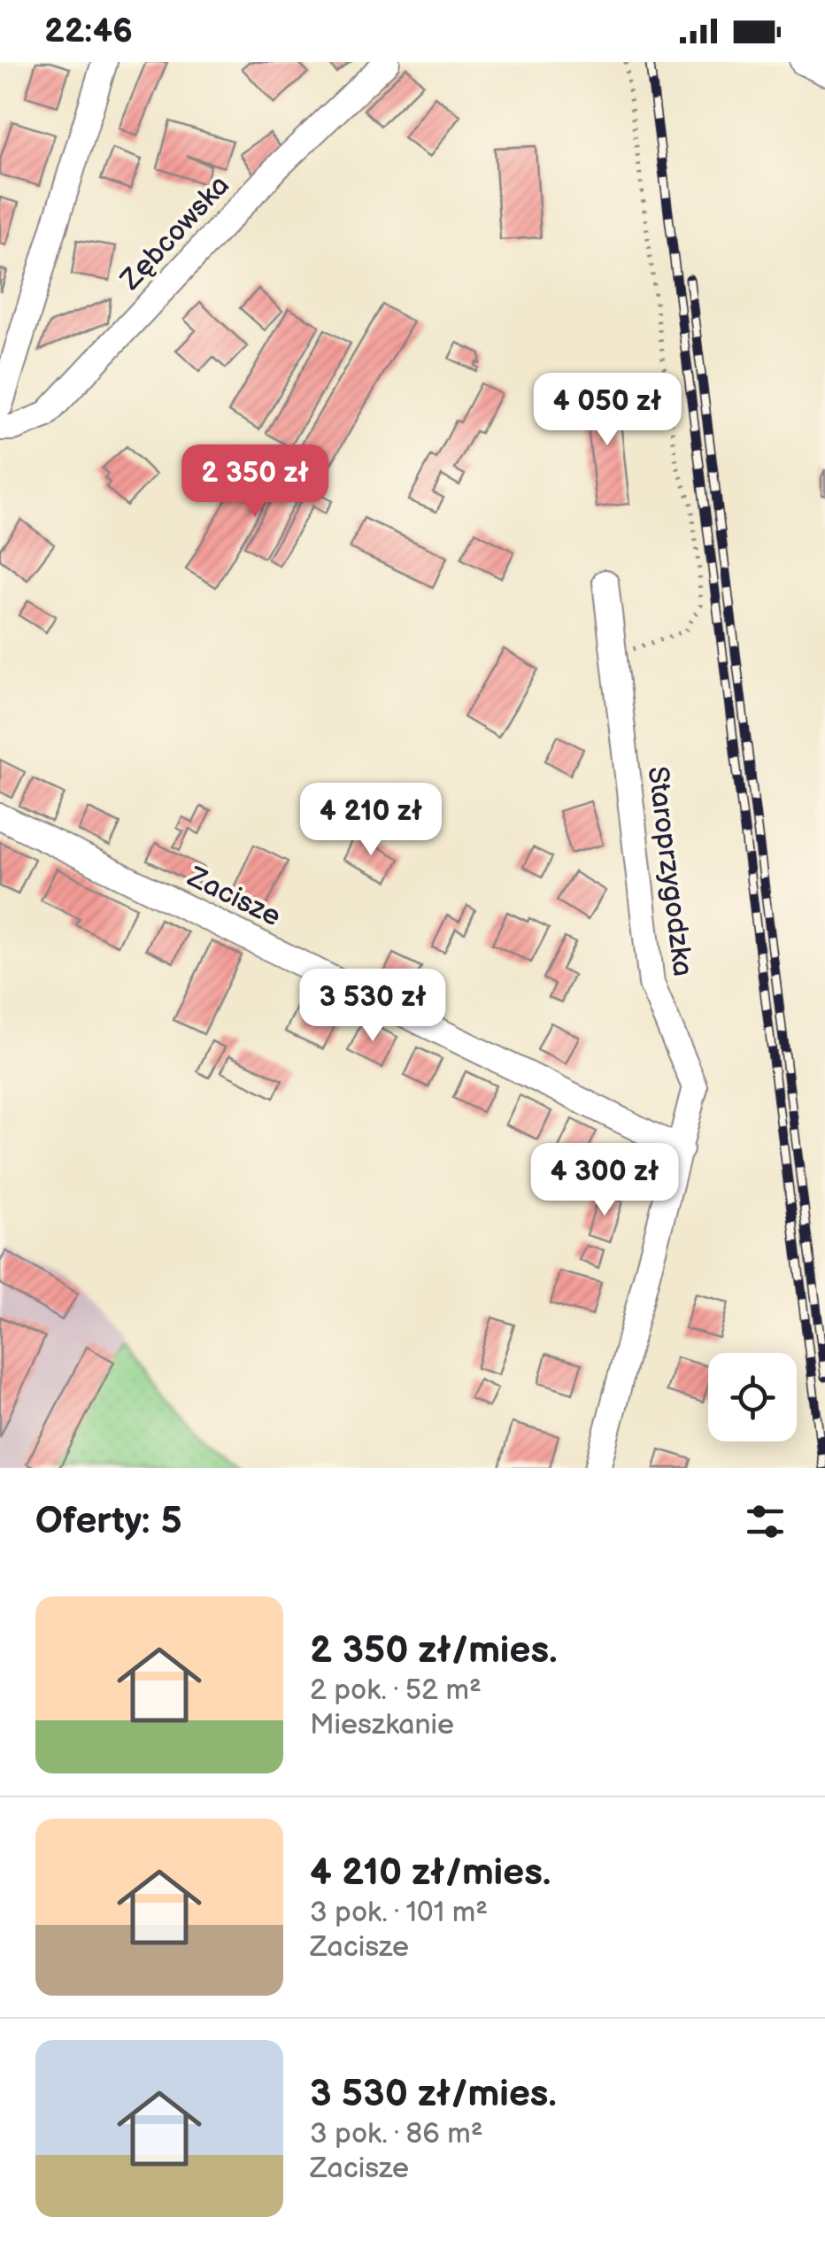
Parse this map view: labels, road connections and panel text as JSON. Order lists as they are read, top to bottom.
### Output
{
  "streets": {
    "street": ["Zębcowska", "Staroprzygodzka", "Zacisze"]
  },
  "crossings": [
    ["Staroprzygodzka", "Zacisze"]
  ],
  "page": {
    "status": "22:46",
    "price": [
      "4 050 zł",
      "2 350 zł",
      "4 210 zł",
      "3 530 zł",
      "4 300 zł"
    ],
    "heading": "Oferty: 5",
    "list": [
      {
        "name": "2 350 zł/mies.",
        "note": "2 pok. · 52 m² · Mieszkanie"
      },
      {
        "name": "4 210 zł/mies.",
        "note": "3 pok. · 101 m² · Zacisze"
      },
      {
        "name": "3 530 zł/mies.",
        "note": "3 pok. · 86 m² · Zacisze"
      }
    ]
  }
}
